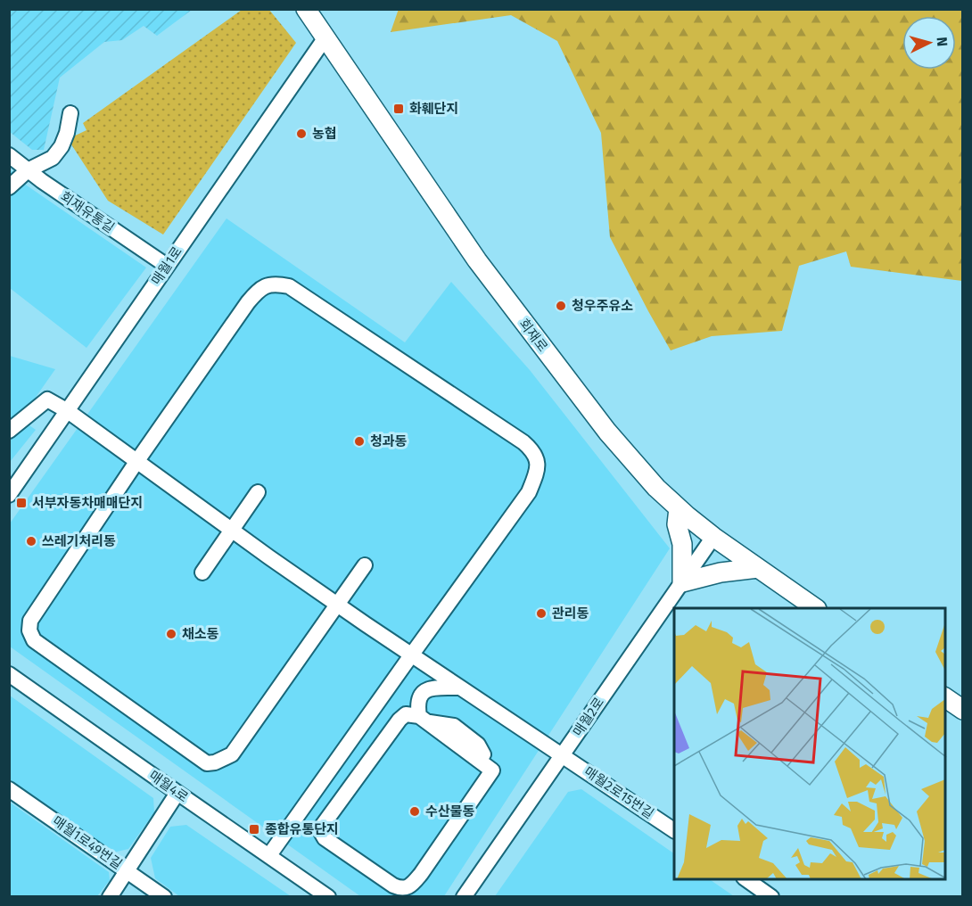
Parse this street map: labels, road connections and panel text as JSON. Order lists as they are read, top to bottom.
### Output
{
  "streets": {
    "main road": ["회재로"],
    "street": [
      "회재유통길",
      "매월1로",
      "매월2로",
      "매월4로",
      "매월2로15번길",
      "매월1로49번길"
    ]
  },
  "crossings": [
    ["회재유통길", "매월1로"],
    ["매월1로", "회재로"],
    ["매월1로", "매월2로15번길"],
    ["회재로", "매월2로"],
    ["매월2로", "매월2로15번길"]
  ],
  "places": {
    "transit": ["화훼단지", "서부자동차매매단지", "종합유통단지"],
    "other": [
      "농협",
      "청우주유소",
      "청과동",
      "쓰레기처리동",
      "관리동",
      "채소동",
      "수산물동"
    ]
  },
  "north": "right"
}
